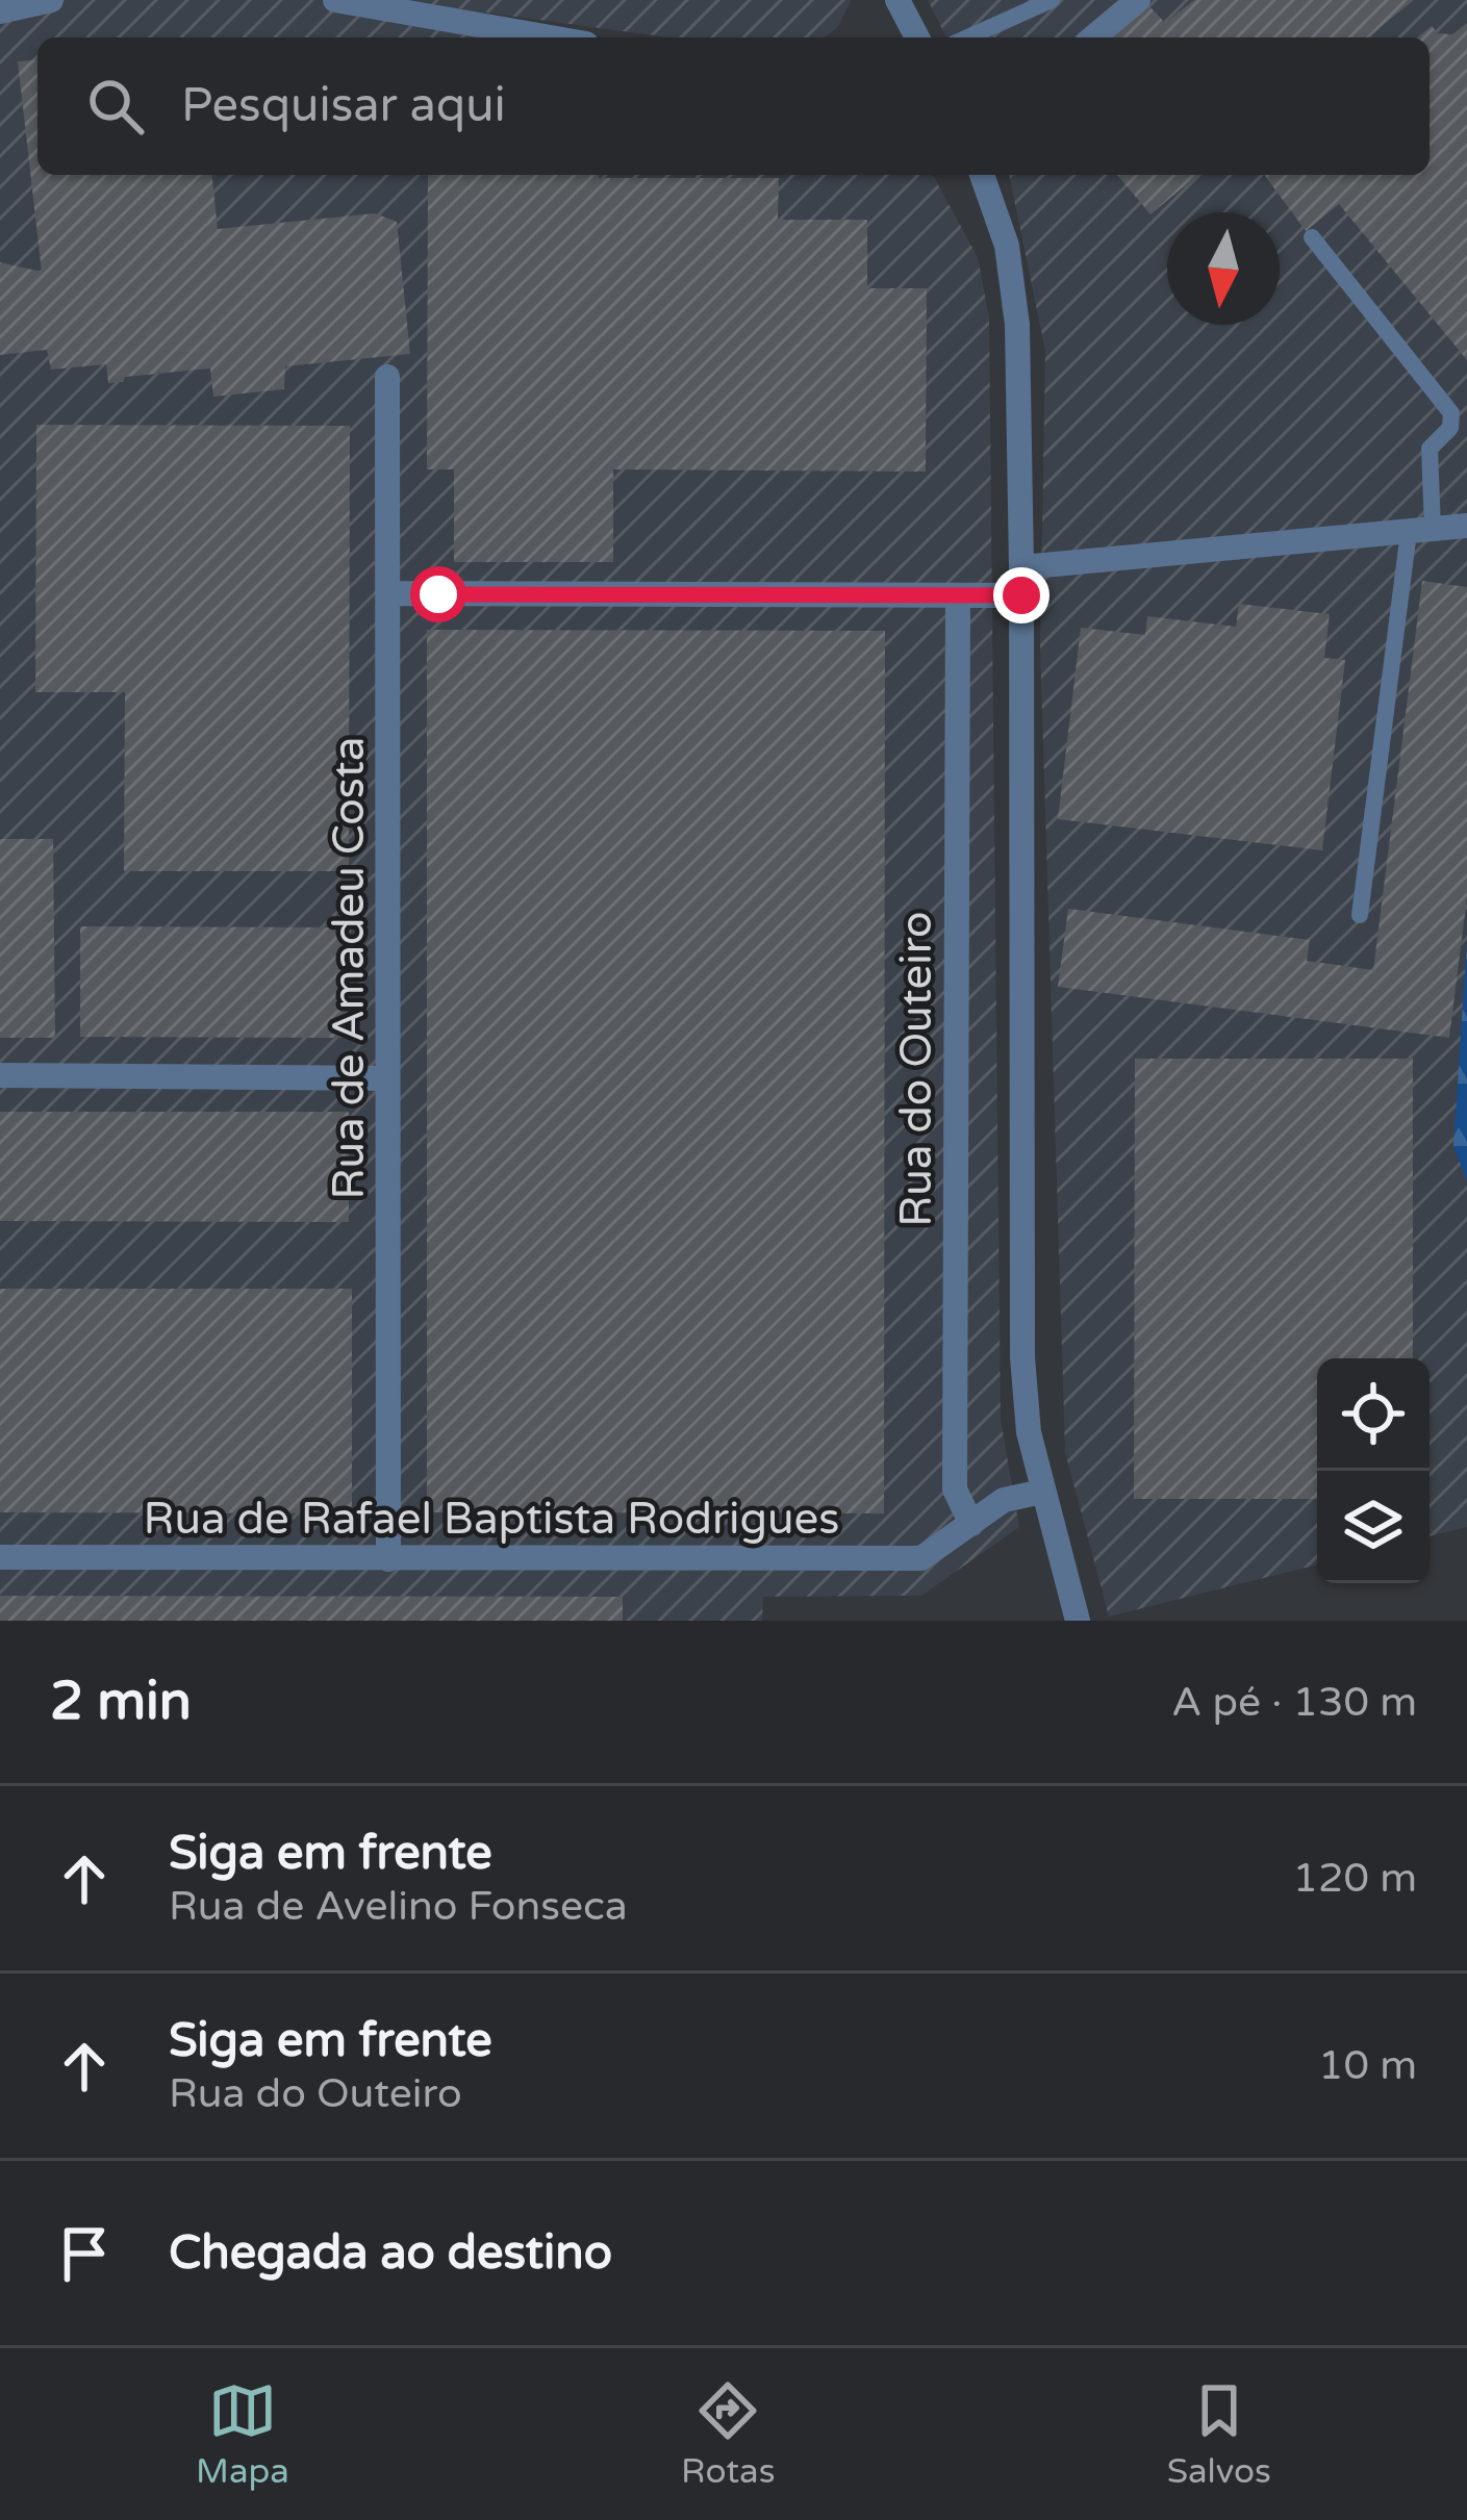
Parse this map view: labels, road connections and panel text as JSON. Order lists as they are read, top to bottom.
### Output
{
  "streets": {
    "street": ["Rua de Amadeu Costa", "Rua do Outeiro", "Rua de Rafael Baptista Rodrigues"]
  },
  "crossings": [
    ["Rua de Amadeu Costa", "Rua de Rafael Baptista Rodrigues"],
    ["Rua do Outeiro", "Rua de Rafael Baptista Rodrigues"]
  ],
  "north": "bottom",
  "page": {
    "search": "Pesquisar aqui",
    "heading": ["2 min", "A pé · 130 m"],
    "list": [
      ["Siga em frente", "Rua de Avelino Fonseca", "120 m"],
      ["Siga em frente", "Rua do Outeiro", "10 m"],
      "Chegada ao destino"
    ],
    "nav": ["Mapa", "Rotas", "Salvos"]
  }
}
